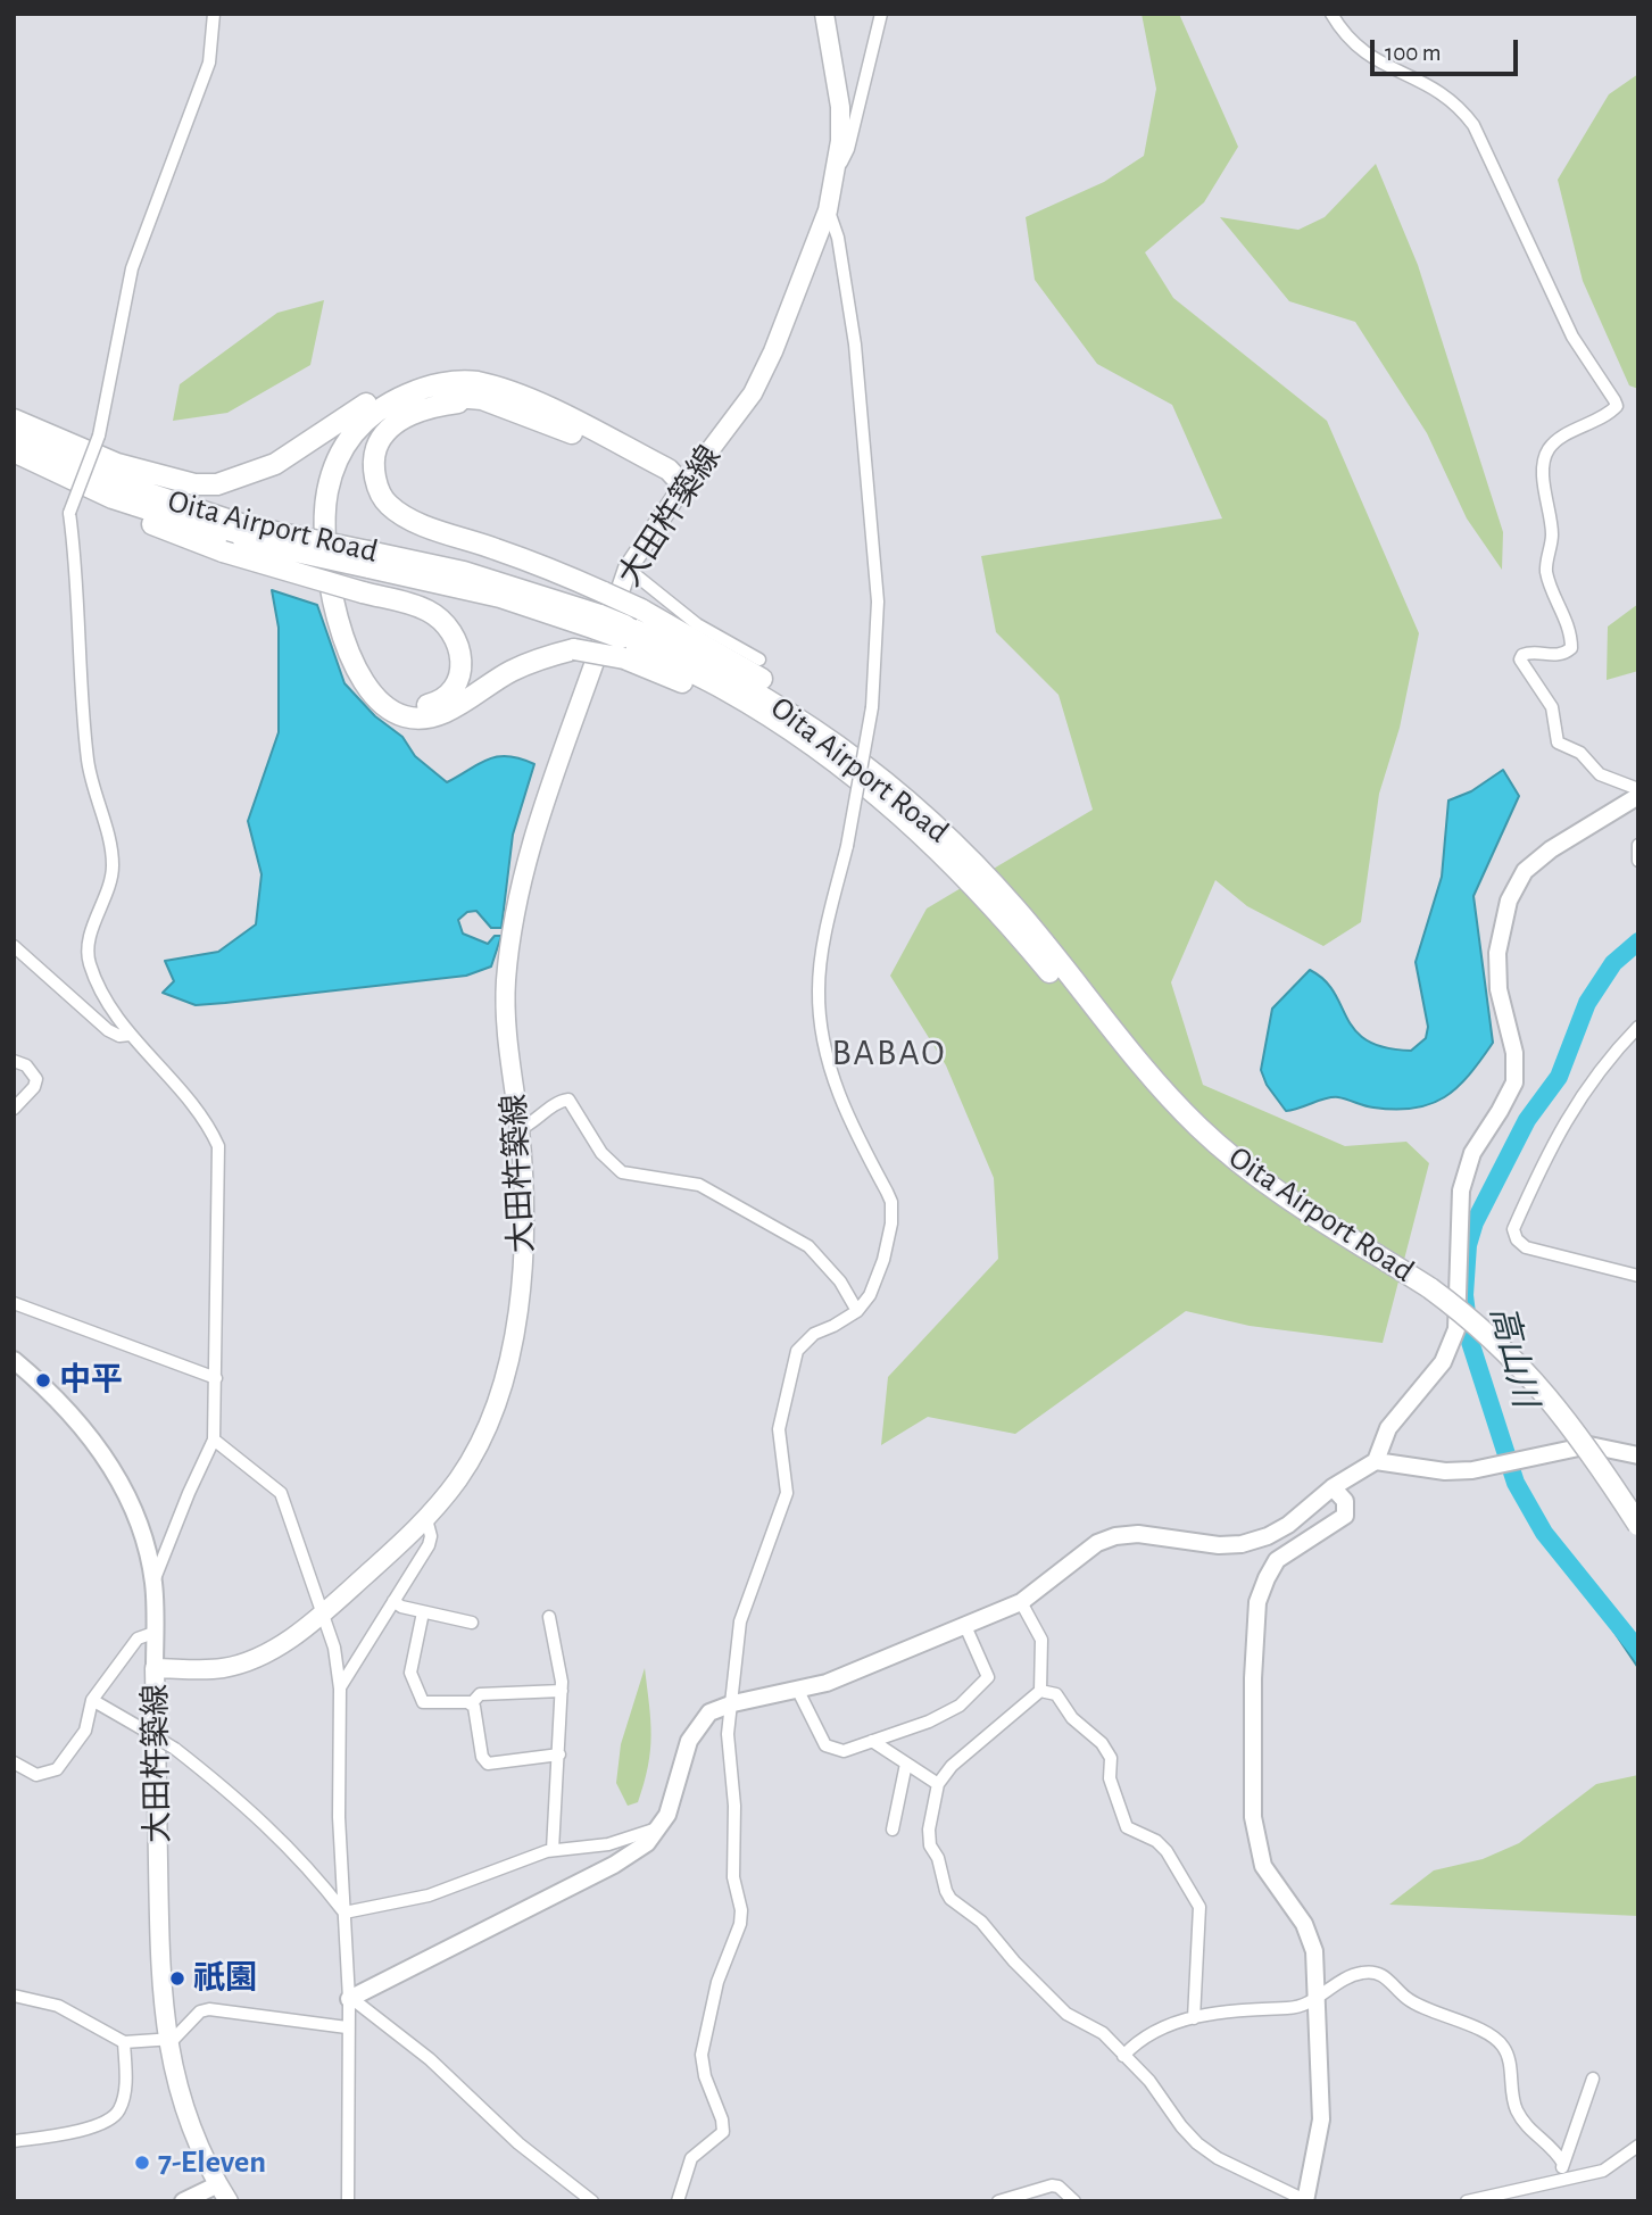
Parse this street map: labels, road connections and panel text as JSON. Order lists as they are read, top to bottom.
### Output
{
  "streets": {
    "highway": ["Oita Airport Road"],
    "main road": ["大田杵築線"]
  },
  "districts": ["BABAO"],
  "water": ["高山川"],
  "places": ["中平", "祇園", "7-Eleven"],
  "scale_bar": "100 m"
}
